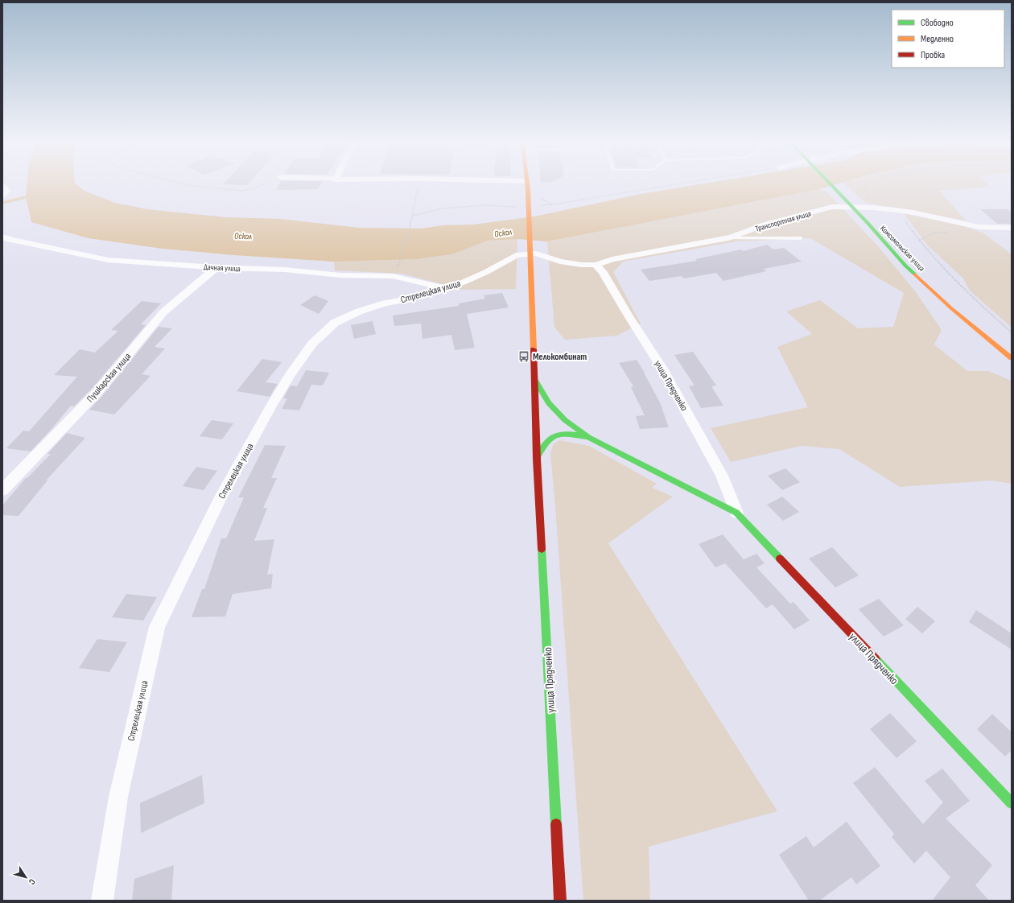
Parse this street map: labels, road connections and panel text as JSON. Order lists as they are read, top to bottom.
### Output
{
  "streets": {
    "main road": ["Комсомольская улица", "улица Прядченко"],
    "street": [
      "Транспортная улица",
      "Дачная улица",
      "Стрелецкая улица",
      "Пушкарская улица"
    ]
  },
  "crossings": [
    ["Транспортная улица", "Стрелецкая улица"],
    ["Транспортная улица", "улица Прядченко"],
    ["Дачная улица", "Стрелецкая улица"],
    ["Дачная улица", "Пушкарская улица"],
    ["Стрелецкая улица", "улица Прядченко"]
  ],
  "water": ["Оскол"],
  "places": {
    "bus stop": ["Мелькомбинат"]
  },
  "legend": ["Свободно", "Медленно", "Пробка"],
  "north": "bottom right"
}
